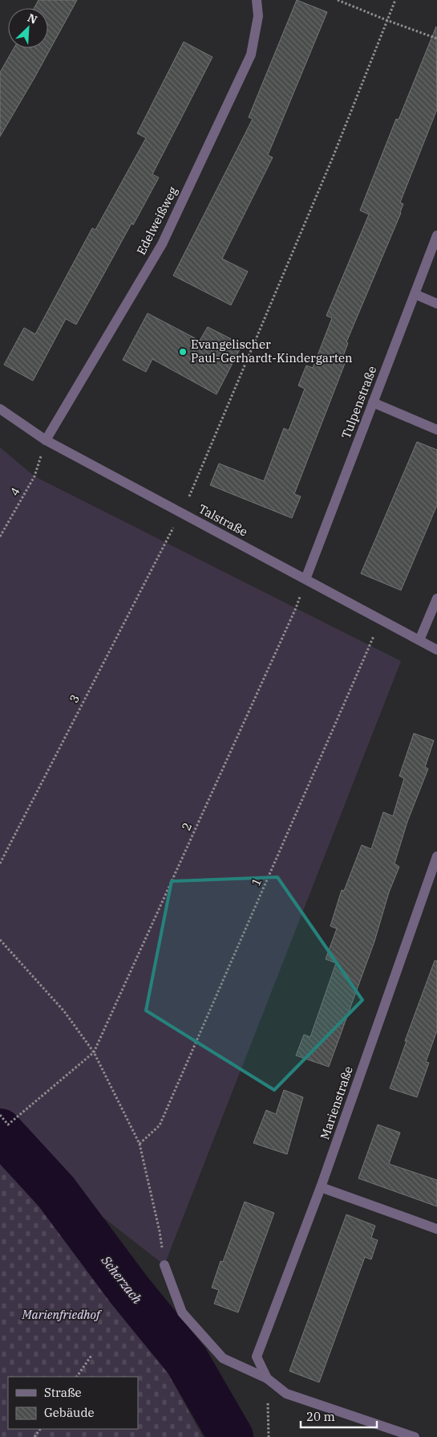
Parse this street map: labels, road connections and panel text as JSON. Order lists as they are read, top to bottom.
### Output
{
  "streets": {
    "street": [
      "Edelweißweg",
      "Tulpenstraße",
      "Talstraße",
      "Marienstraße"
    ],
    "path": [
      "4",
      "3",
      "2",
      "1"
    ]
  },
  "crossings": [
    ["Edelweißweg", "Talstraße"],
    ["Tulpenstraße", "Talstraße"],
    ["Talstraße", "1"]
  ],
  "water": ["Scherzach"],
  "parks": ["Marienfriedhof"],
  "places": ["Evangelischer Paul-Gerhardt-Kindergarten"],
  "legend": ["Straße", "Gebäude"],
  "scale_bar": "20 m",
  "north": "top right"
}
